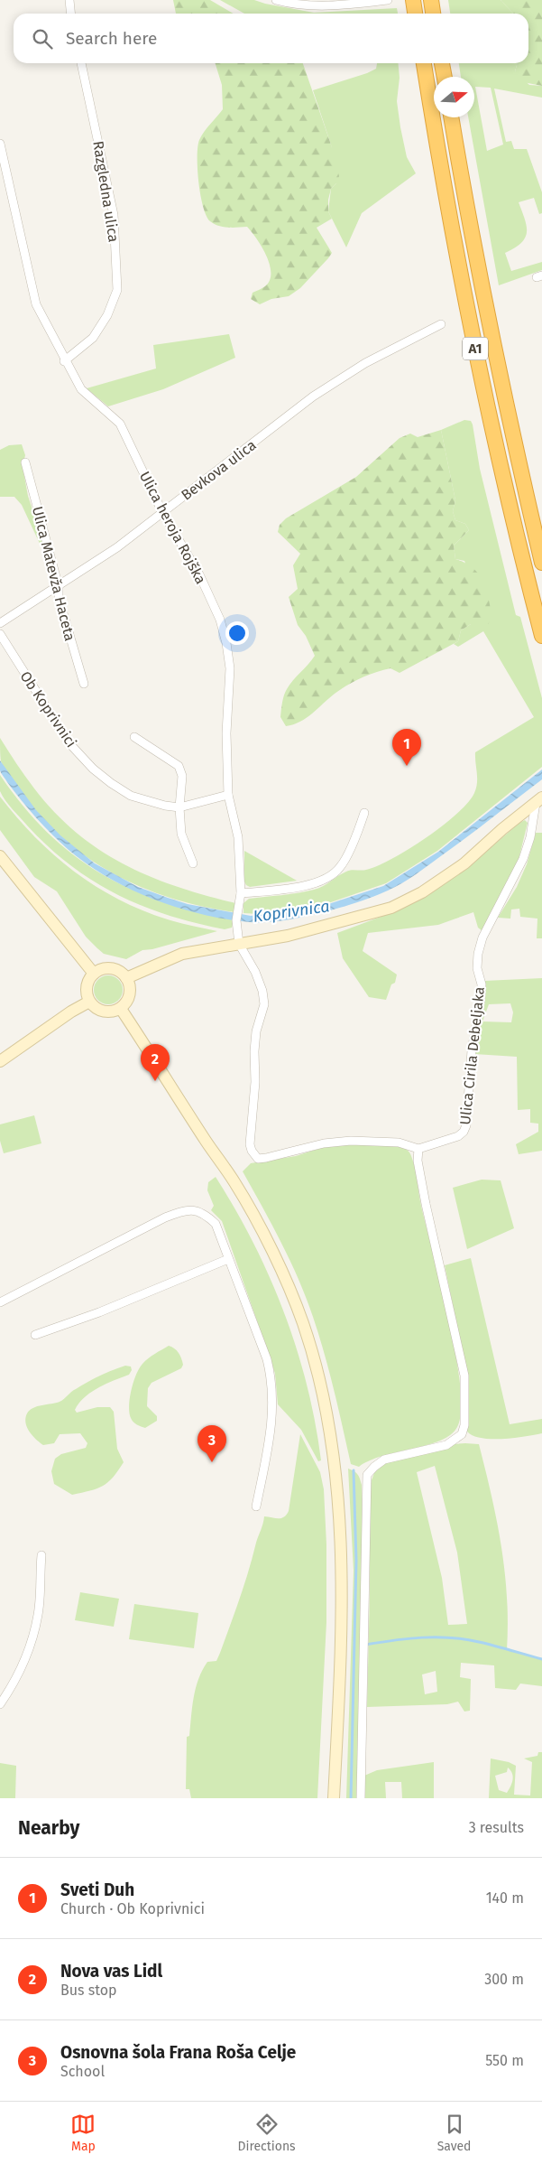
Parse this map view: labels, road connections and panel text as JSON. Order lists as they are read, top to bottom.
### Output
{
  "streets": {
    "highway": ["A1"],
    "street": [
      "Razgledna ulica",
      "Bevkova ulica",
      "Ulica heroja Rojška",
      "Ulica Matevža Haceta",
      "Ob Koprivnici",
      "Ulica Cirila Debeljaka"
    ]
  },
  "crossings": [
    ["Razgledna ulica", "Ulica heroja Rojška"],
    ["Bevkova ulica", "Ulica heroja Rojška"],
    ["Bevkova ulica", "Ulica Matevža Haceta"],
    ["Ulica heroja Rojška", "Ob Koprivnici"]
  ],
  "water": ["Koprivnica"],
  "north": "right",
  "page": {
    "search": "Search here",
    "pins": ["1", "2", "3"],
    "heading": ["Nearby", "3 results"],
    "list": [
      {
        "mark": "1",
        "name": "Sveti Duh",
        "note": "Church · Ob Koprivnici",
        "value": "140 m"
      },
      {
        "mark": "2",
        "name": "Nova vas Lidl",
        "note": "Bus stop",
        "value": "300 m"
      },
      {
        "mark": "3",
        "name": "Osnovna šola Frana Roša Celje",
        "note": "School",
        "value": "550 m"
      }
    ],
    "nav": ["Map", "Directions", "Saved"]
  }
}
